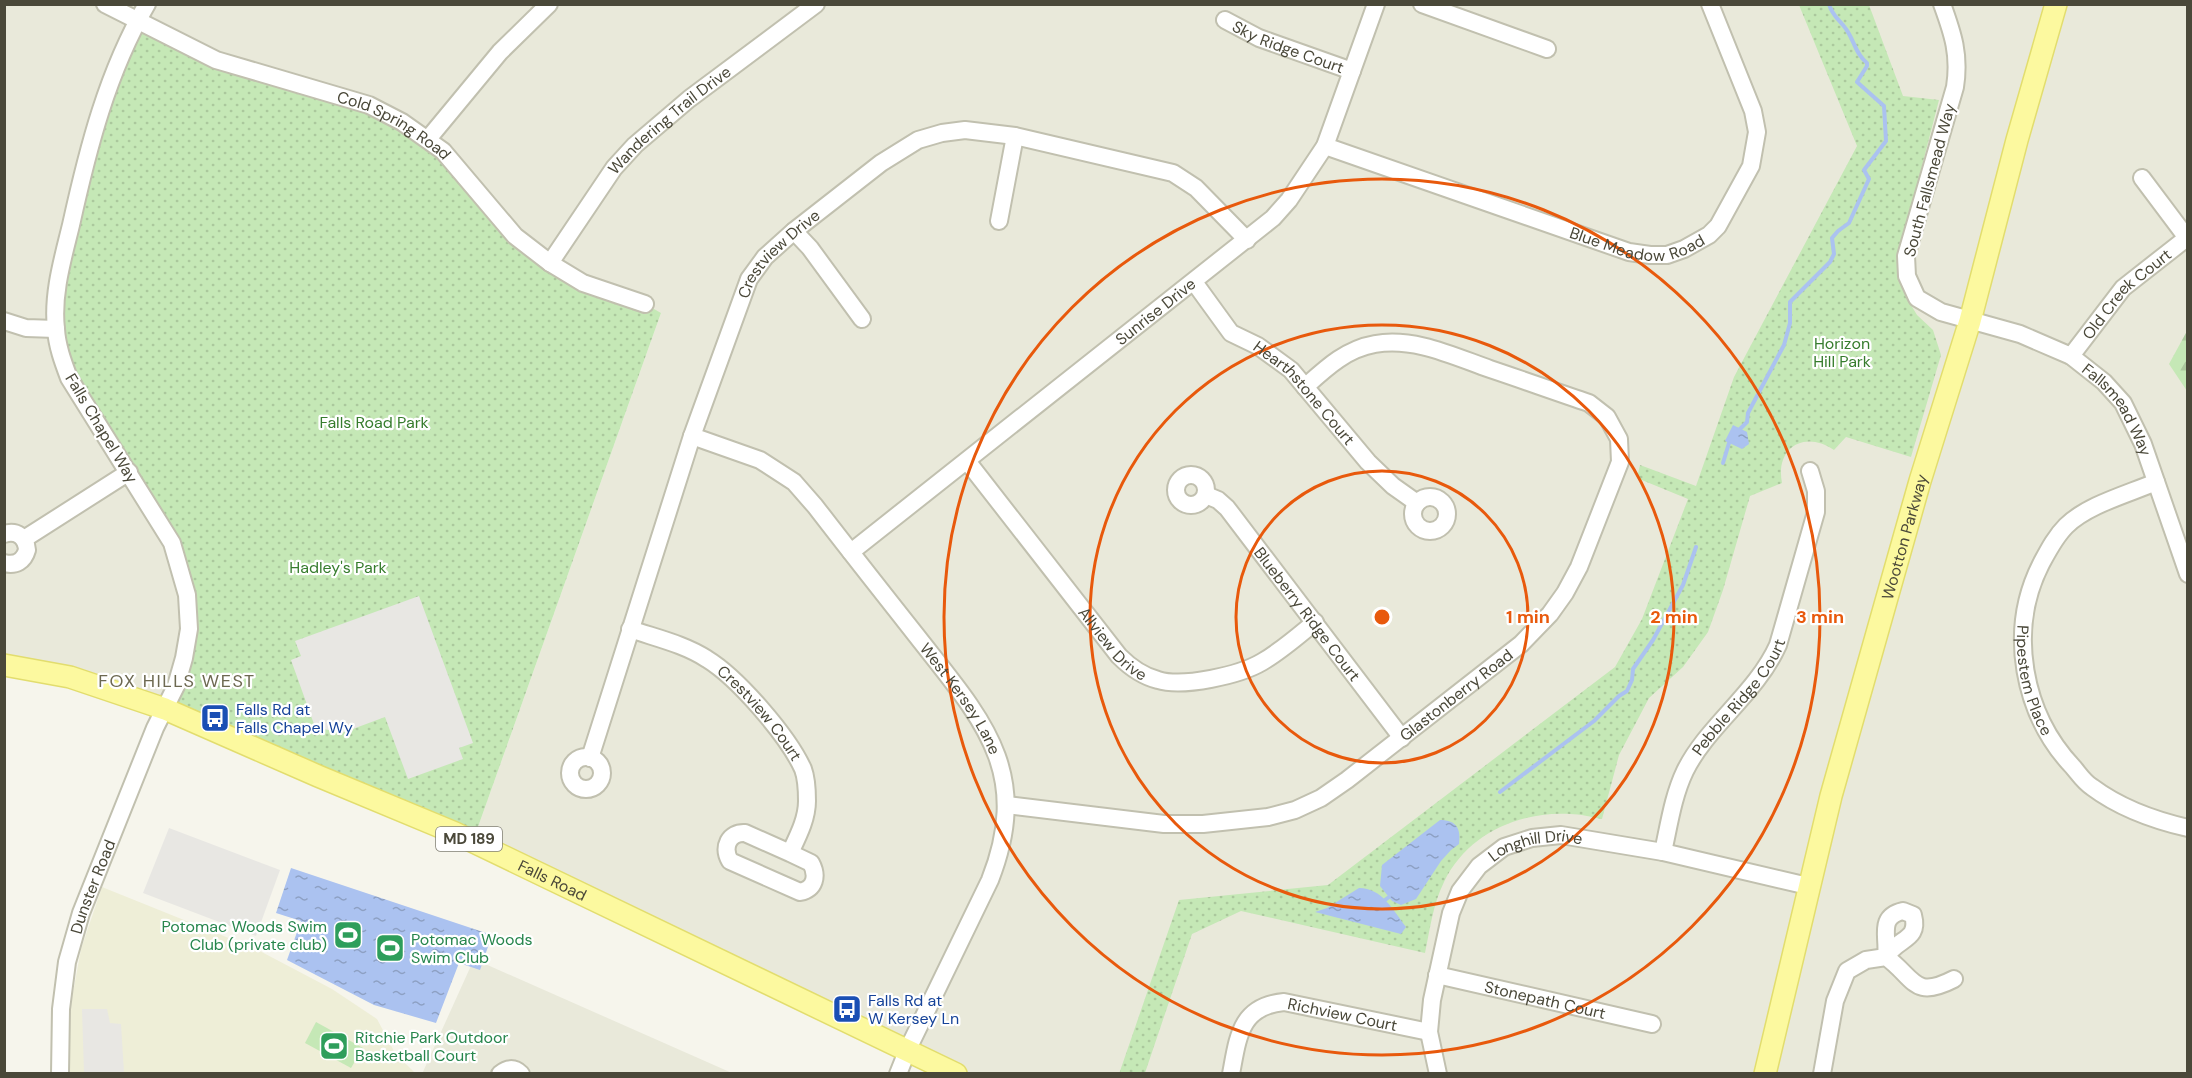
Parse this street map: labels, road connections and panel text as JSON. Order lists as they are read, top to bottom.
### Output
{
  "streets": {
    "main road": ["Wootton Parkway", "MD 189", "Falls Road"],
    "street": [
      "Sky Ridge Court",
      "Wandering Trail Drive",
      "Cold Spring Road",
      "South Fallsmead Way",
      "Blue Meadow Road",
      "Crestview Drive",
      "Old Creek Court",
      "Sunrise Drive",
      "Hearthstone Court",
      "Fallsmead Way",
      "Falls Chapel Way",
      "Blueberry Ridge Court",
      "Allview Drive",
      "Pipestem Place",
      "Glastonberry Road",
      "Pebble Ridge Court",
      "West Kersey Lane",
      "Crestview Court",
      "Longhill Drive",
      "Dunster Road",
      "Stonepath Court",
      "Richview Court"
    ]
  },
  "crossings": [
    ["Sky Ridge Court", "Sunrise Drive"],
    ["Wandering Trail Drive", "Cold Spring Road"],
    ["Cold Spring Road", "Falls Chapel Way"],
    ["South Fallsmead Way", "Fallsmead Way"],
    ["South Fallsmead Way", "Wootton Parkway"],
    ["Blue Meadow Road", "Sunrise Drive"],
    ["Crestview Drive", "Sunrise Drive"],
    ["Crestview Drive", "West Kersey Lane"],
    ["Crestview Drive", "Crestview Court"],
    ["Old Creek Court", "Fallsmead Way"],
    ["Sunrise Drive", "Hearthstone Court"],
    ["Sunrise Drive", "Allview Drive"],
    ["Sunrise Drive", "West Kersey Lane"],
    ["Hearthstone Court", "Glastonberry Road"],
    ["Fallsmead Way", "Wootton Parkway"],
    ["Fallsmead Way", "Pipestem Place"],
    ["Falls Chapel Way", "Falls Road"],
    ["Falls Chapel Way", "Dunster Road"],
    ["Wootton Parkway", "Longhill Drive"],
    ["Blueberry Ridge Court", "Allview Drive"],
    ["Blueberry Ridge Court", "Glastonberry Road"],
    ["Glastonberry Road", "West Kersey Lane"],
    ["Pebble Ridge Court", "Longhill Drive"],
    ["West Kersey Lane", "Falls Road"],
    ["Longhill Drive", "Stonepath Court"],
    ["Longhill Drive", "Richview Court"],
    ["Falls Road", "Dunster Road"]
  ],
  "districts": ["FOX HILLS WEST"],
  "parks": ["Horizon Hill Park", "Falls Road Park", "Hadley's Park"],
  "places": {
    "bus stop": ["Falls Rd at Falls Chapel Wy", "Falls Rd at W Kersey Ln"],
    "sports": ["Potomac Woods Swim Club (private club)", "Potomac Woods Swim Club", "Ritchie Park Outdoor Basketball Court"]
  },
  "rings": ["1 min", "2 min", "3 min"]
}
